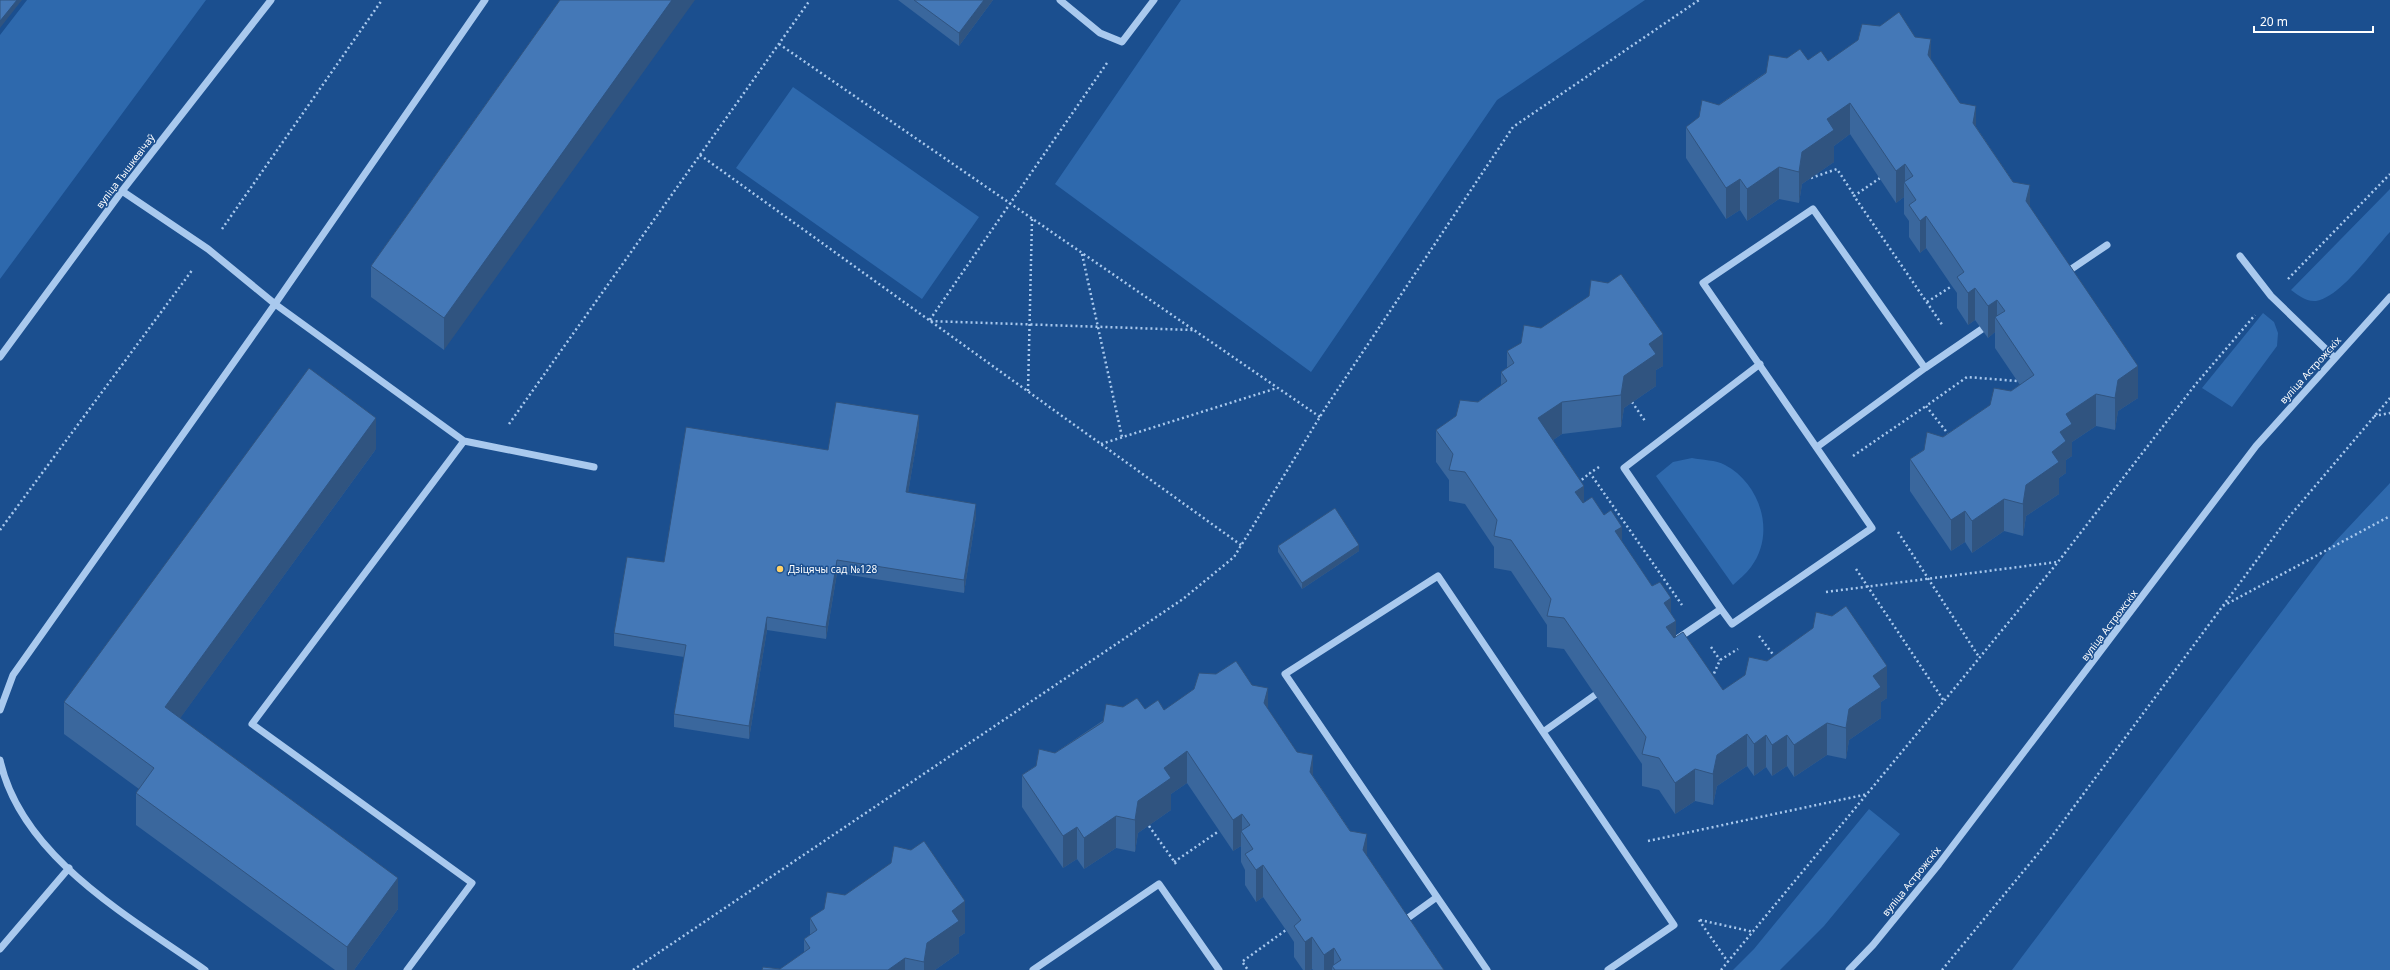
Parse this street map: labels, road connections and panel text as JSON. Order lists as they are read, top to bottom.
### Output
{
  "streets": {
    "street": ["вуліца Тышкевічаў", "вуліца Астрожскіх"]
  },
  "places": ["Дзіцячы сад №128"],
  "scale_bar": "20 m"
}
